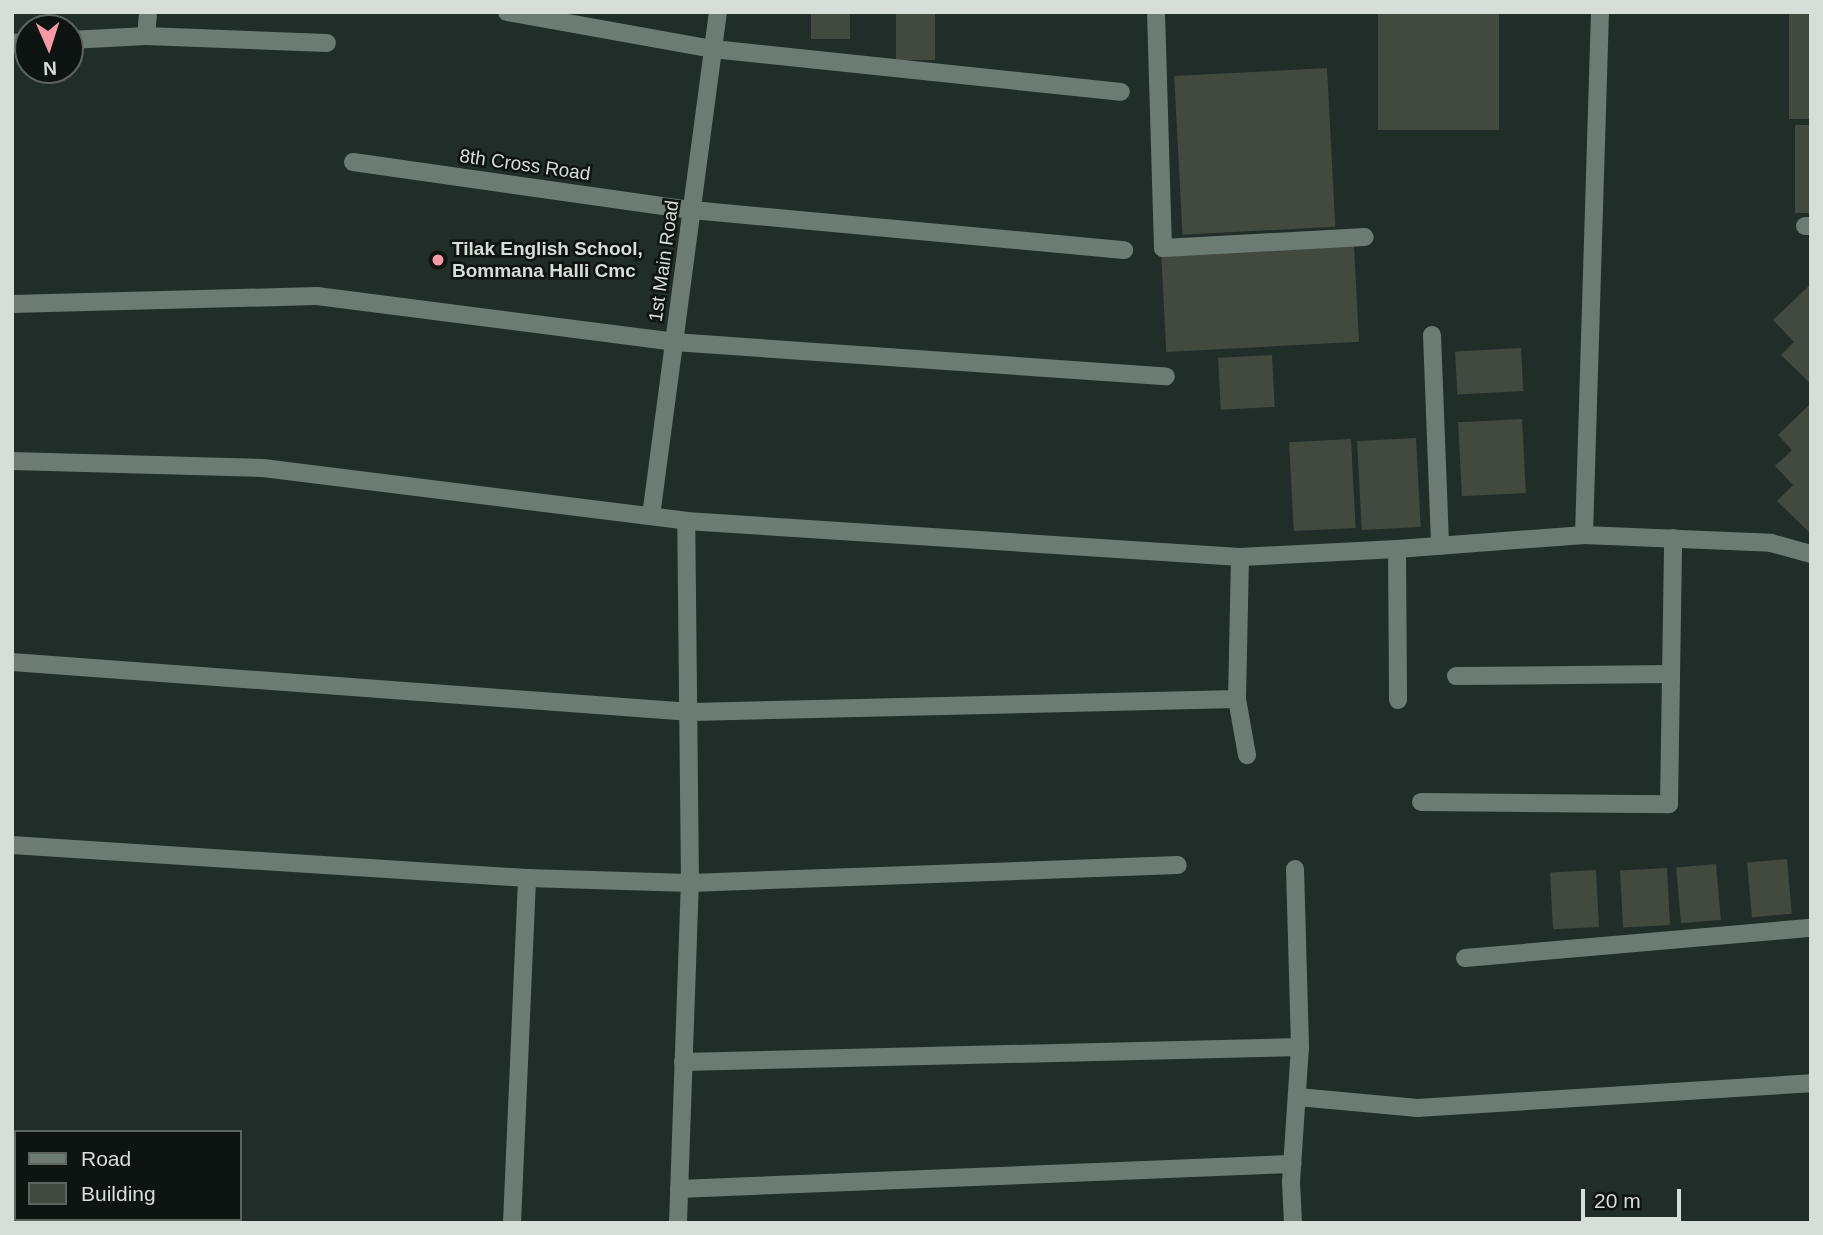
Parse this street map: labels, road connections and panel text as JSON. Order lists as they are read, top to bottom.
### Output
{
  "streets": {
    "street": ["8th Cross Road", "1st Main Road"]
  },
  "crossings": [
    ["8th Cross Road", "1st Main Road"]
  ],
  "places": ["Tilak English School, Bommana Halli Cmc"],
  "legend": ["Road", "Building"],
  "scale_bar": "20 m",
  "north": "bottom"
}
